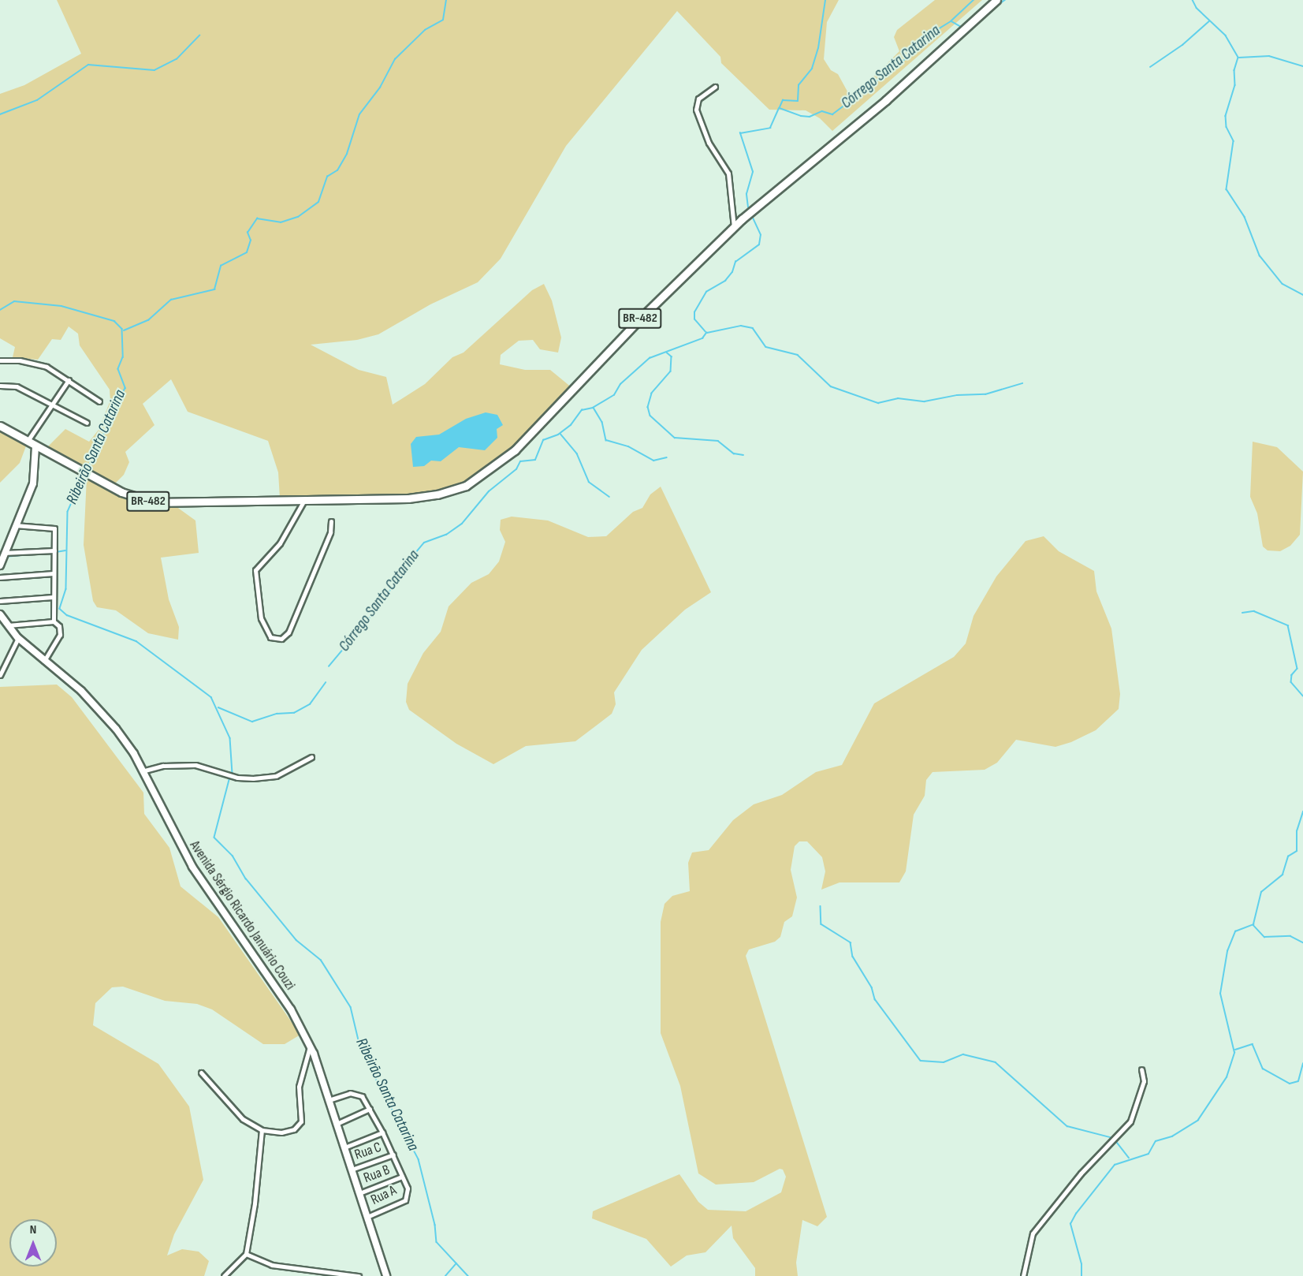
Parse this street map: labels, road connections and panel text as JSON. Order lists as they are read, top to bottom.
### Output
{
  "streets": {
    "highway": ["BR-482"],
    "street": [
      "Avenida Sérgio Ricardo Januário Couzi",
      "Rua C",
      "Rua B",
      "Rua A"
    ]
  },
  "crossings": [
    ["Avenida Sérgio Ricardo Januário Couzi", "Rua C"],
    ["Avenida Sérgio Ricardo Januário Couzi", "Rua B"],
    ["Avenida Sérgio Ricardo Januário Couzi", "Rua A"],
    ["Rua C", "Rua A"],
    ["Rua B", "Rua A"]
  ],
  "water": ["Córrego Santa Catarina", "Ribeirão Santa Catarina"],
  "north": "top"
}
